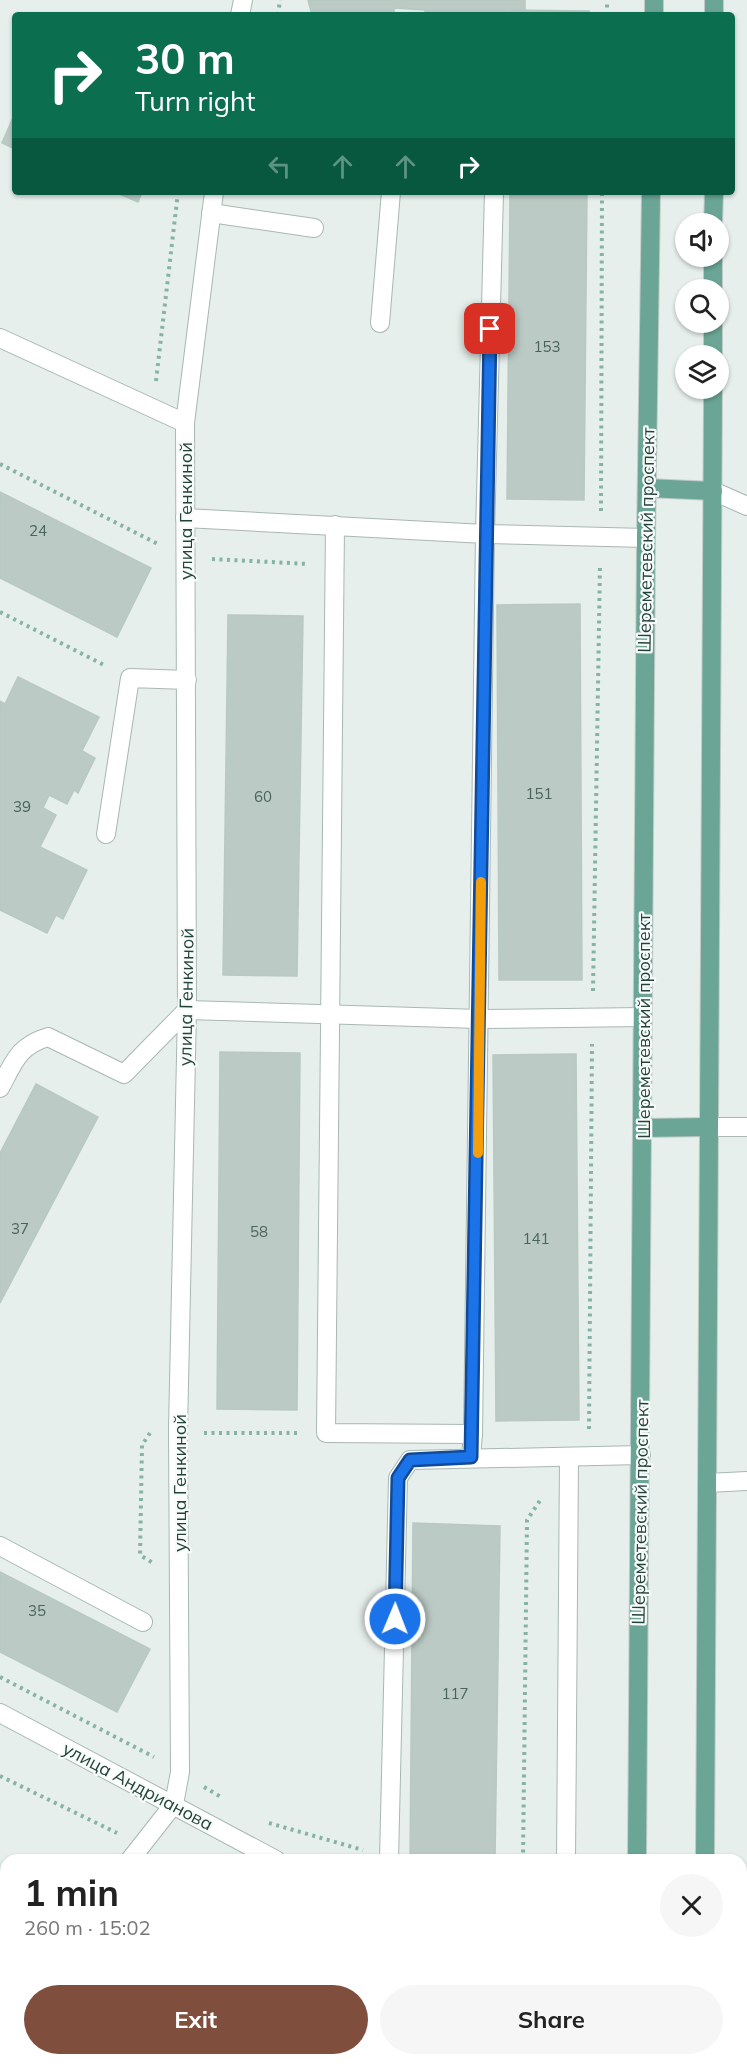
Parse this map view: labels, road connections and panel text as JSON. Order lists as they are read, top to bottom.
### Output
{
  "streets": {
    "main road": ["Шереметевский проспект"],
    "street": ["улица Генкиной", "улица Андрианова"]
  },
  "crossings": [
    ["улица Генкиной", "улица Андрианова"]
  ],
  "house_numbers": [
    "153",
    "24",
    "151",
    "60",
    "39",
    "37",
    "58",
    "141",
    "35",
    "117"
  ],
  "page": {
    "turn": ["30 m", "Turn right"],
    "heading": ["1 min", "260 m · 15:02"],
    "buttons": ["Exit", "Share"]
  }
}
